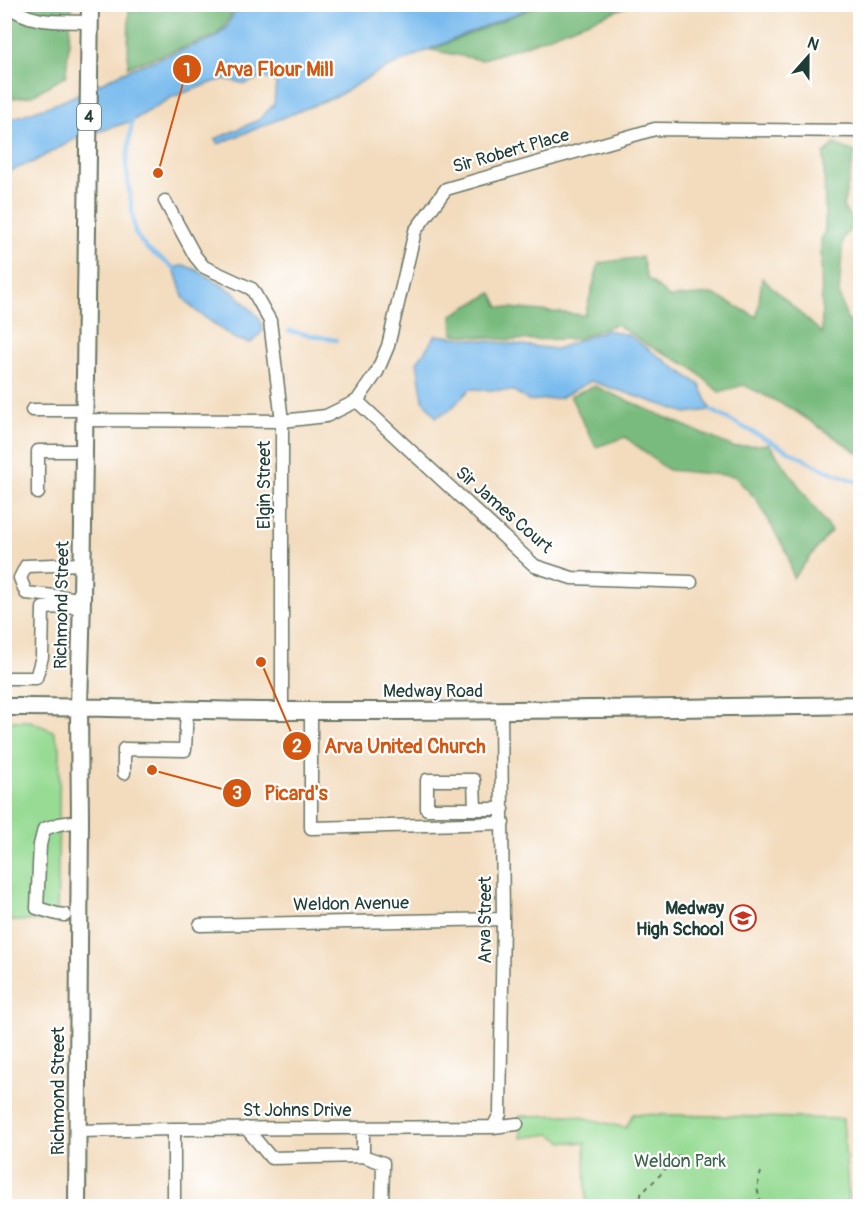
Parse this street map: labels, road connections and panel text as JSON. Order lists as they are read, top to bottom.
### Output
{
  "streets": {
    "main road": ["4", "Richmond Street", "Medway Road"],
    "street": [
      "Sir Robert Place",
      "Elgin Street",
      "Sir James Court",
      "Weldon Avenue",
      "Arva Street",
      "St Johns Drive"
    ]
  },
  "crossings": [
    ["Sir Robert Place", "Elgin Street"],
    ["Sir Robert Place", "Sir James Court"],
    ["Elgin Street", "Richmond Street"],
    ["Elgin Street", "Medway Road"],
    ["Richmond Street", "Medway Road"],
    ["Richmond Street", "St Johns Drive"],
    ["Medway Road", "Arva Street"],
    ["Weldon Avenue", "Arva Street"],
    ["Arva Street", "St Johns Drive"]
  ],
  "parks": ["Weldon Park"],
  "places": {
    "other": ["Arva Flour Mill", "Arva United Church", "Picard's"],
    "school or university": ["Medway High School"]
  },
  "north": "top"
}
